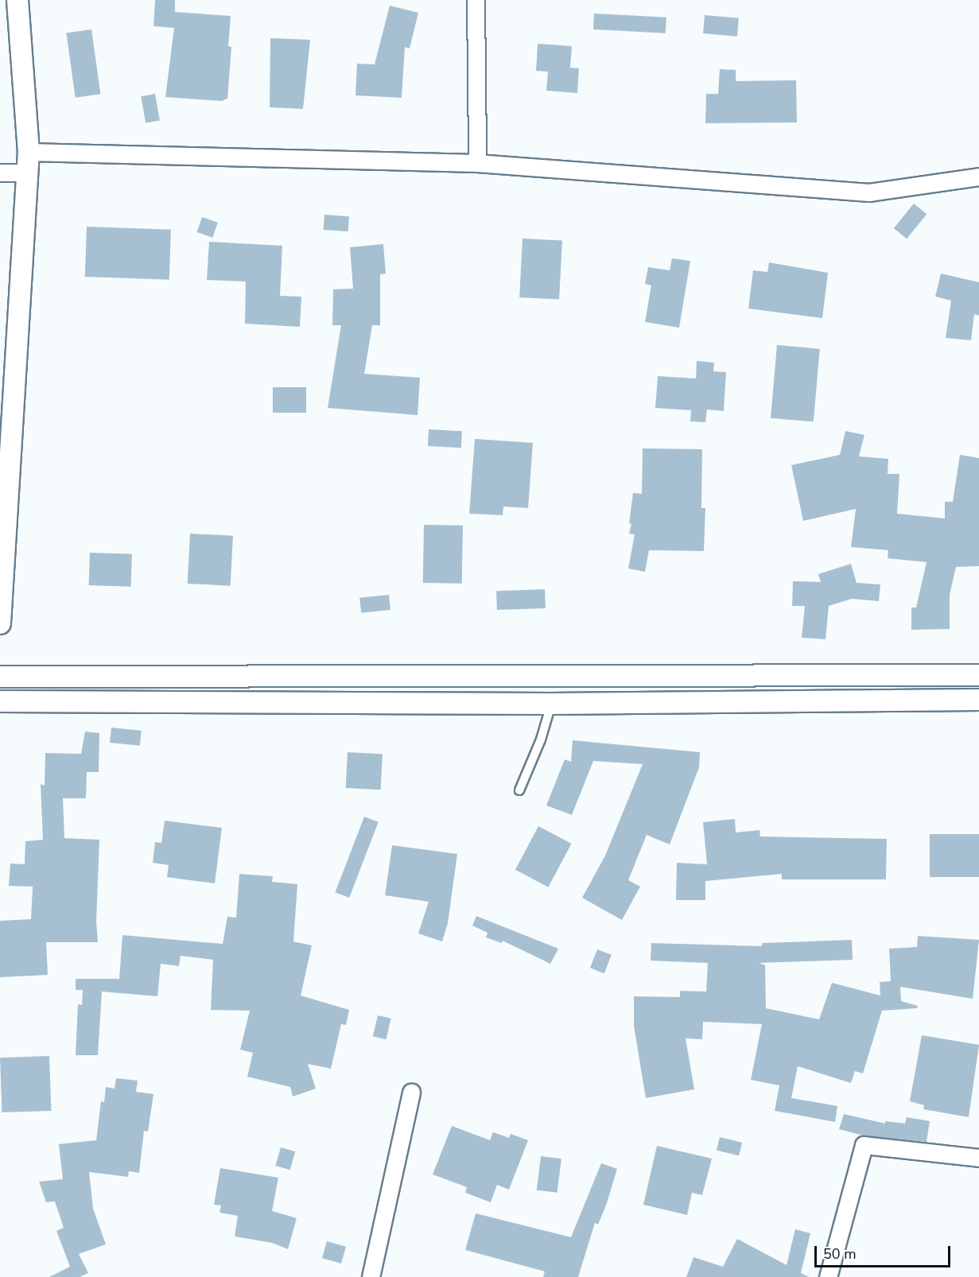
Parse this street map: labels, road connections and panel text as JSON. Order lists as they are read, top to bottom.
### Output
{
  "scale_bar": "50 m"
}
